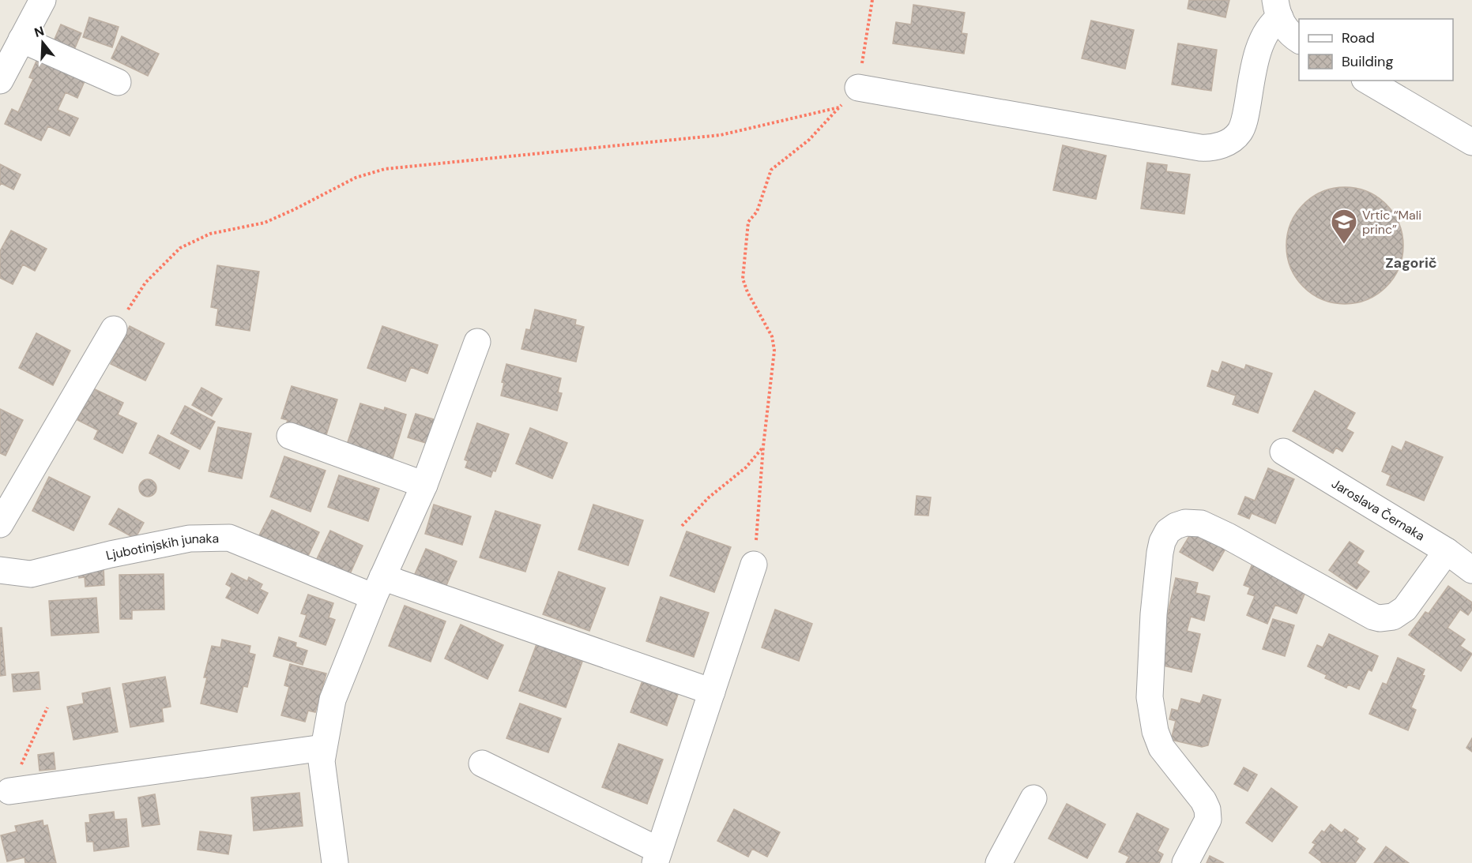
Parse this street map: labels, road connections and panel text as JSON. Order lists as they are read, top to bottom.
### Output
{
  "streets": {
    "street": ["Jaroslava Černaka", "Ljubotinjskih junaka"]
  },
  "districts": ["Zagorič"],
  "places": {
    "school or university": ["Vrtic “Mali princ”"]
  },
  "legend": ["Road", "Building"],
  "north": "top"
}
